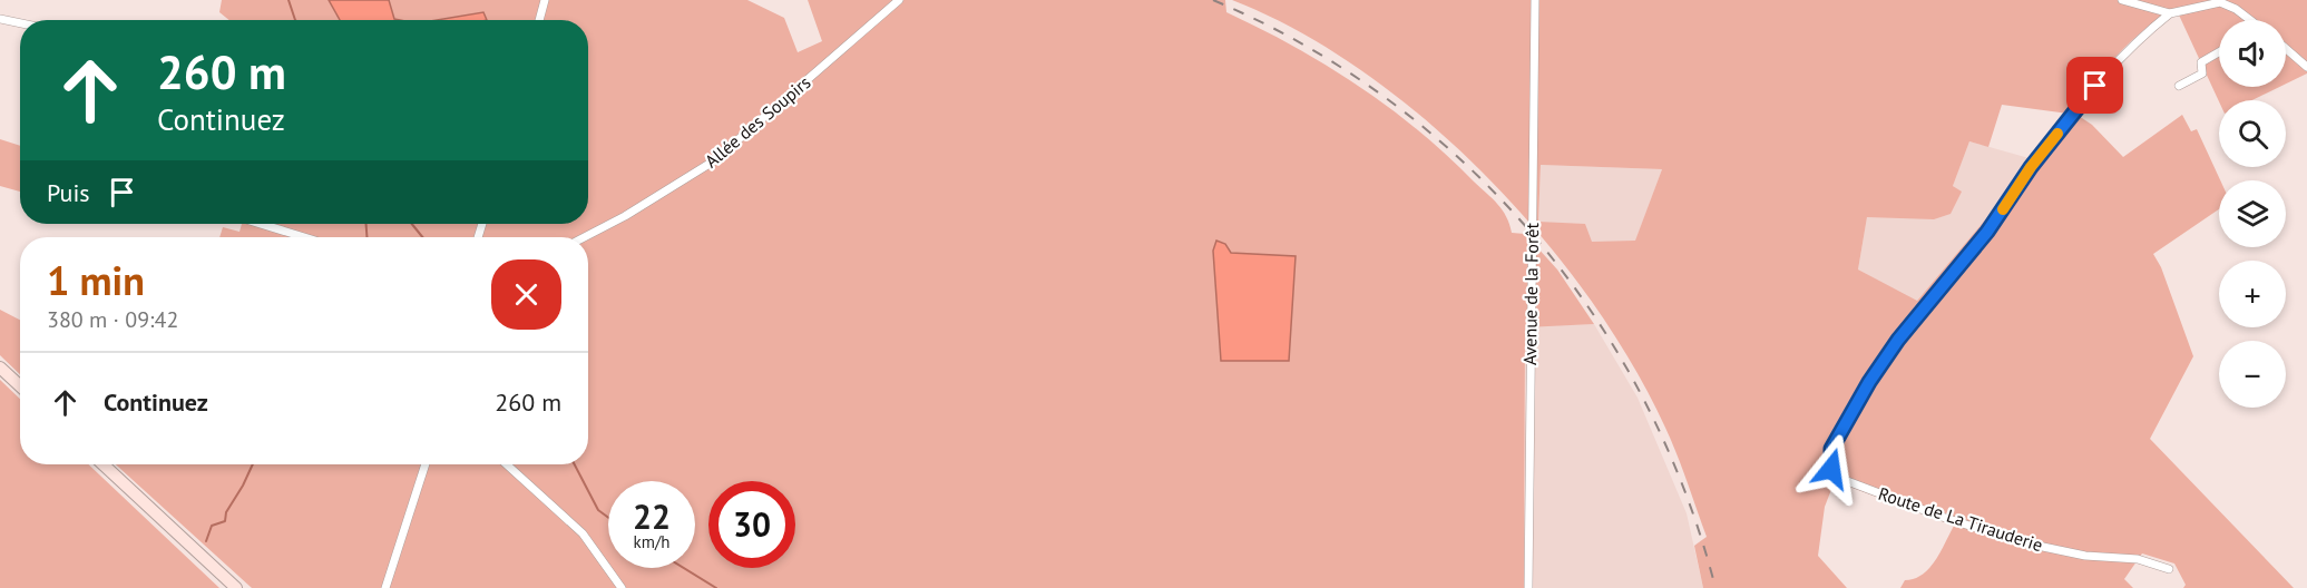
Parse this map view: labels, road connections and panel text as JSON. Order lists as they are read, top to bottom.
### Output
{
  "streets": {
    "street": ["Allée des Soupirs", "Avenue de la Forêt", "Route de La Tirauderie"]
  },
  "page": {
    "map_buttons": ["+", "−"],
    "turn": ["260 m", "Continuez"],
    "then": "Puis",
    "heading": ["1 min", "380 m · 09:42"],
    "list": [
      {
        "name": "Continuez",
        "value": "260 m"
      }
    ],
    "speed": "22 km/h",
    "limit": "30"
  }
}
